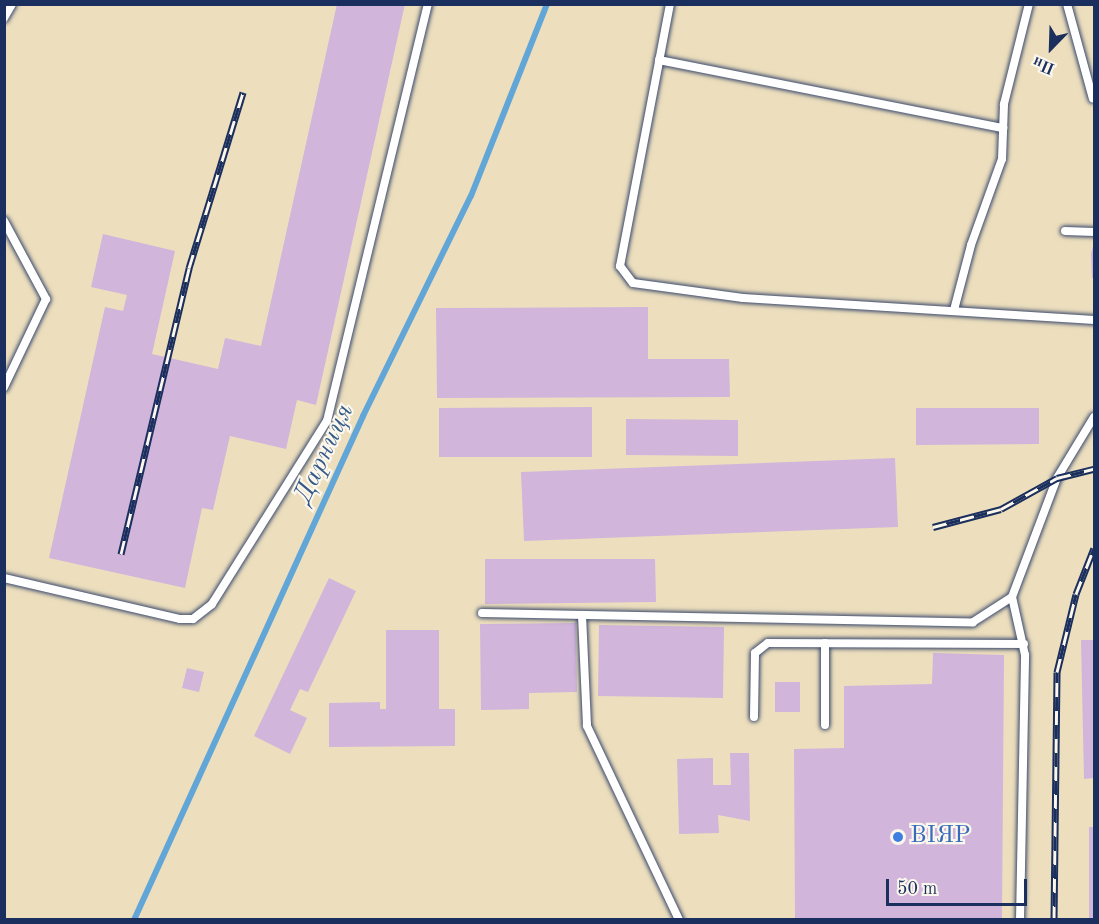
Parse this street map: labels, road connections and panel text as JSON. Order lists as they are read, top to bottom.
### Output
{
  "water": ["Дарниця"],
  "places": ["ВІЯР"],
  "scale_bar": "50 m",
  "north": "bottom left"
}
